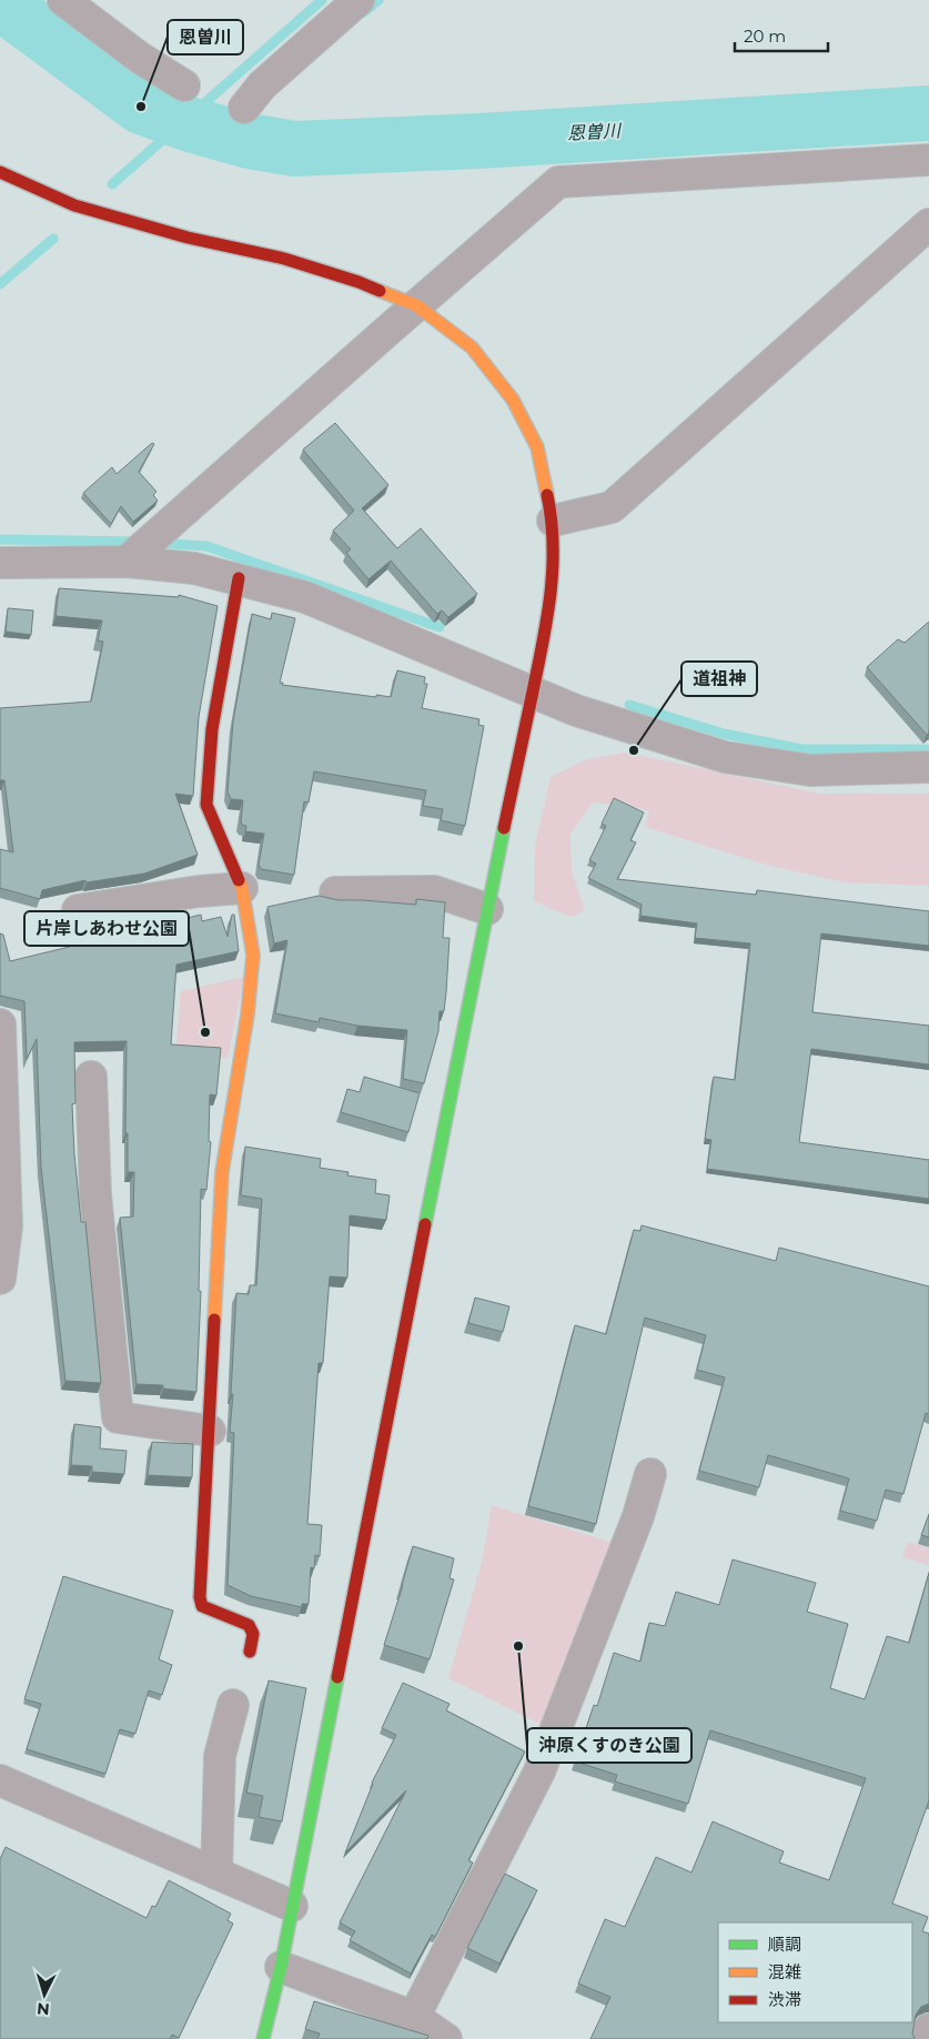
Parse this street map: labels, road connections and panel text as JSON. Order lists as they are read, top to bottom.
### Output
{
  "water": ["恩曽川"],
  "places": [
    "恩曽川",
    "道祖神",
    "片岸しあわせ公園",
    "沖原くすのき公園"
  ],
  "legend": ["順調", "混雑", "渋滞"],
  "scale_bar": "20 m",
  "north": "bottom"
}
